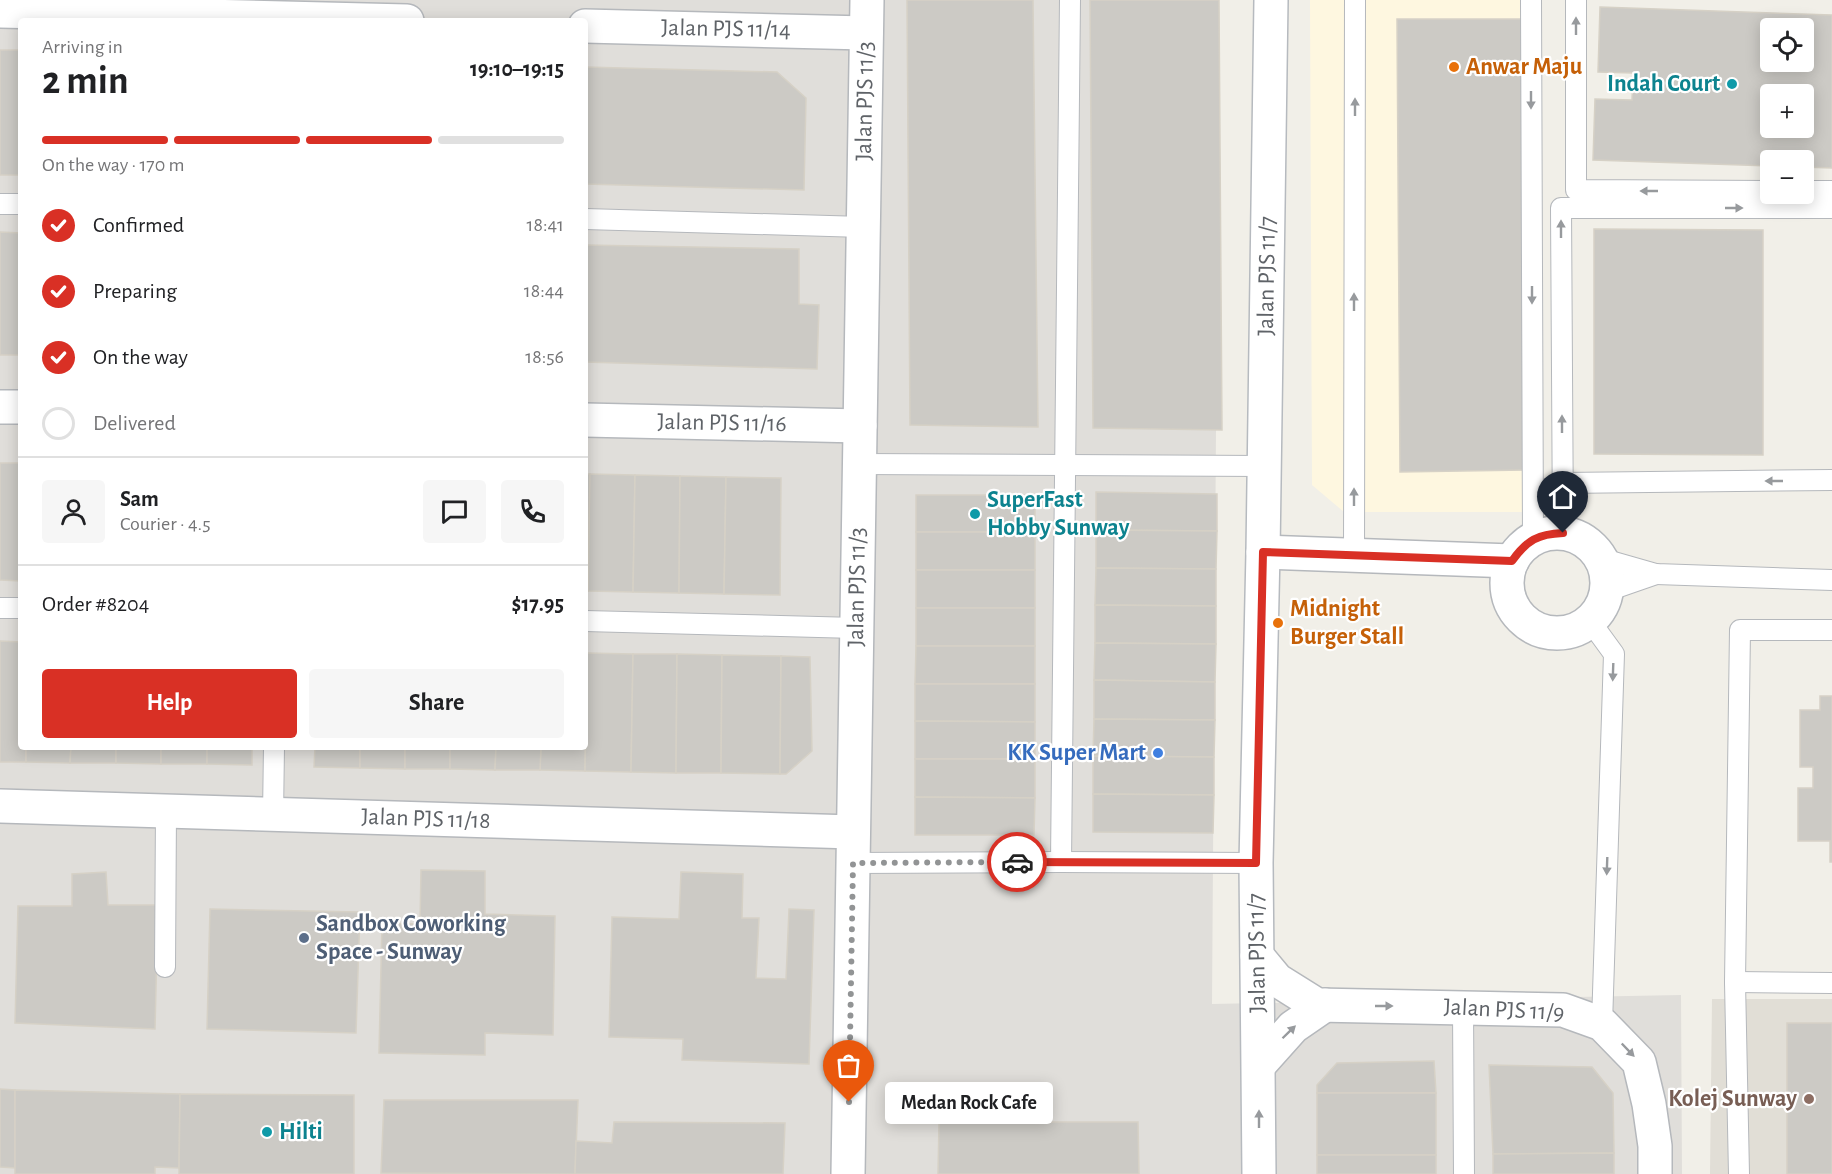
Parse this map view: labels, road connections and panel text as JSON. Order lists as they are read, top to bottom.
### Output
{
  "streets": {
    "street": [
      "Jalan PJS 11/14",
      "Jalan PJS 11/3",
      "Jalan PJS 11/7",
      "Jalan PJS 11/16",
      "Jalan PJS 11/18",
      "Jalan PJS 11/9"
    ]
  },
  "crossings": [
    ["Jalan PJS 11/14", "Jalan PJS 11/3"],
    ["Jalan PJS 11/3", "Jalan PJS 11/16"],
    ["Jalan PJS 11/3", "Jalan PJS 11/18"],
    ["Jalan PJS 11/7", "Jalan PJS 11/9"]
  ],
  "one_way": ["Jalan PJS 11/9"],
  "places": [
    "Anwar Maju",
    "Indah Court",
    "SuperFast Hobby Sunway",
    "Midnight Burger Stall",
    "KK Super Mart",
    "Sandbox Coworking Space - Sunway",
    "Kolej Sunway",
    "Medan Rock Cafe",
    "Hilti"
  ],
  "page": {
    "map_buttons": ["+", "−"],
    "heading": ["2 min", "Arriving in", "19:10–19:15"],
    "panel": [
      "Sam",
      "Courier · 4.5",
      "Order #8204",
      "$17.95"
    ],
    "bar": "On the way · 170 m",
    "list": [
      ["Confirmed", "18:41"],
      ["Preparing", "18:44"],
      ["On the way", "18:56"],
      "Delivered"
    ],
    "buttons": ["Help", "Share"],
    "bubble": "Medan Rock Cafe"
  }
}
